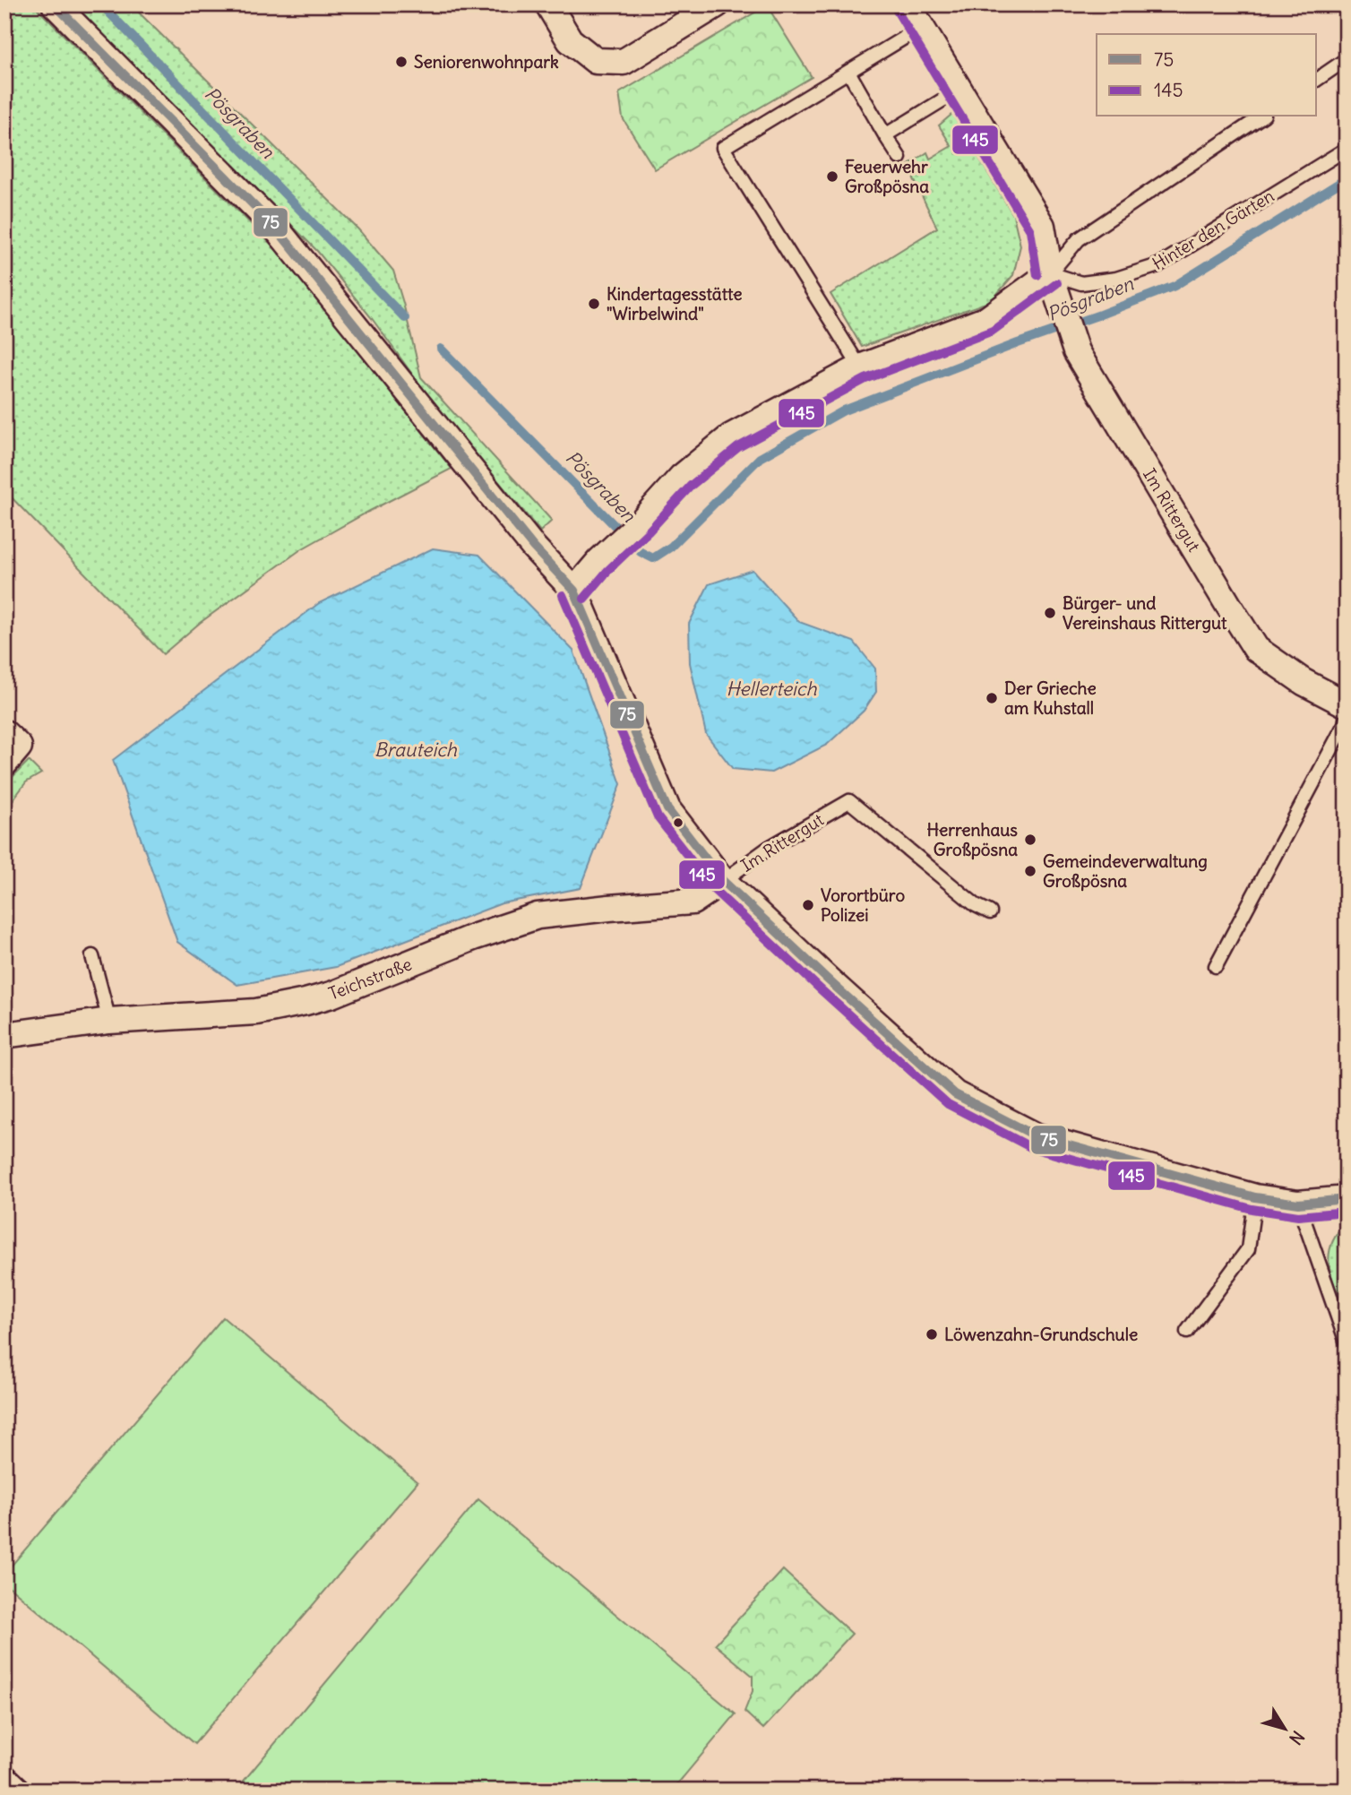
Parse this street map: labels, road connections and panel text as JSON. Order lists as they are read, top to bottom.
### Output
{
  "streets": {
    "street": ["Im Rittergut", "Teichstraße"],
    "lane": ["Hinter den Gärten"]
  },
  "crossings": [
    ["Hinter den Gärten", "Im Rittergut"],
    ["Im Rittergut", "Teichstraße"]
  ],
  "water": ["Pösgraben", "Hellerteich", "Brauteich"],
  "places": [
    "Seniorenwohnpark",
    "Feuerwehr Großpösna",
    "Kindertagesstätte \"Wirbelwind\"",
    "Bürger- und Vereinshaus Rittergut",
    "Der Grieche am Kuhstall",
    "Herrenhaus Großpösna",
    "Gemeindeverwaltung Großpösna",
    "Vorortbüro Polizei",
    "Löwenzahn-Grundschule"
  ],
  "lines": ["transit line 75", "transit line 145"],
  "legend": ["75", "145"],
  "north": "bottom right"
}
